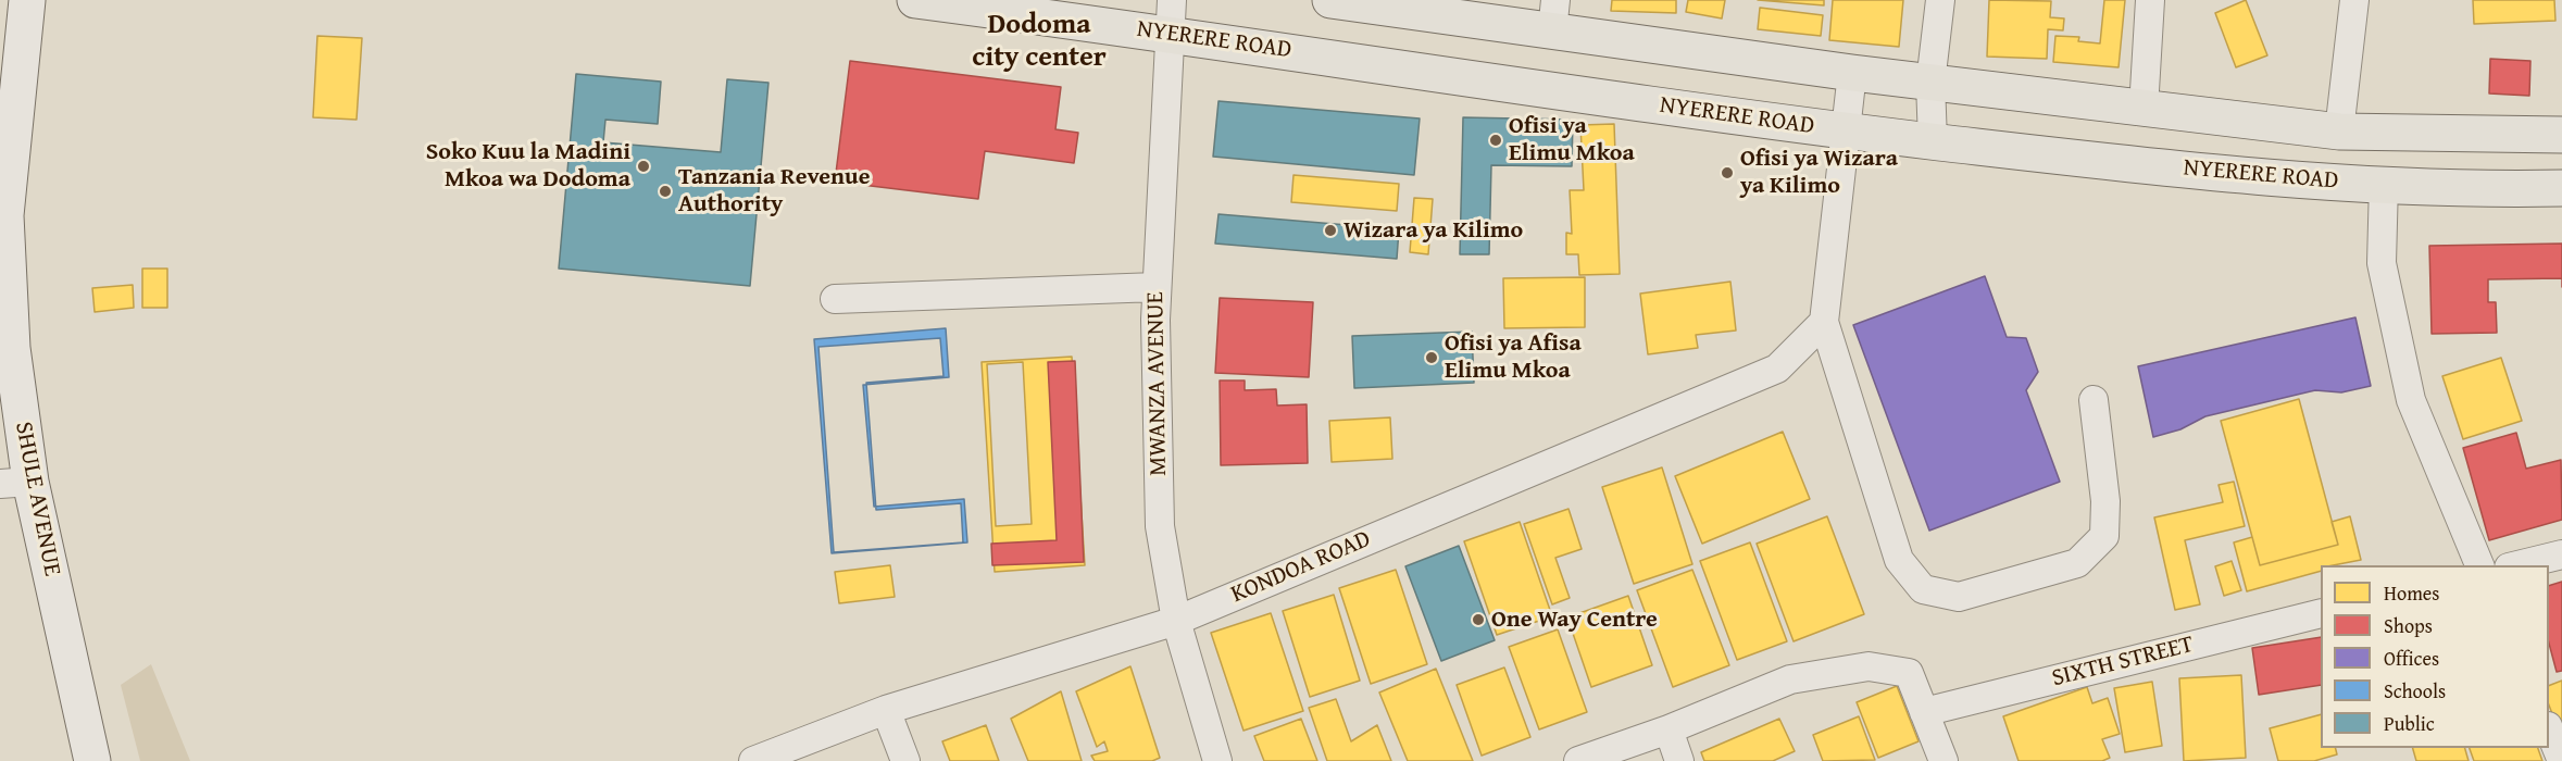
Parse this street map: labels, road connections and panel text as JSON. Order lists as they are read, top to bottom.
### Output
{
  "streets": {
    "highway": ["NYERERE ROAD"],
    "main road": ["SHULE AVENUE"],
    "street": ["MWANZA AVENUE", "KONDOA ROAD", "SIXTH STREET"]
  },
  "crossings": [
    ["NYERERE ROAD", "MWANZA AVENUE"],
    ["MWANZA AVENUE", "KONDOA ROAD"]
  ],
  "districts": ["Dodoma city center"],
  "places": [
    "Ofisi ya Elimu Mkoa",
    "Soko Kuu la Madini Mkoa wa Dodoma",
    "Ofisi ya Wizara ya Kilimo",
    "Tanzania Revenue Authority",
    "Wizara ya Kilimo",
    "Ofisi ya Afisa Elimu Mkoa",
    "One Way Centre"
  ],
  "legend": [
    "Homes",
    "Shops",
    "Offices",
    "Schools",
    "Public"
  ]
}
